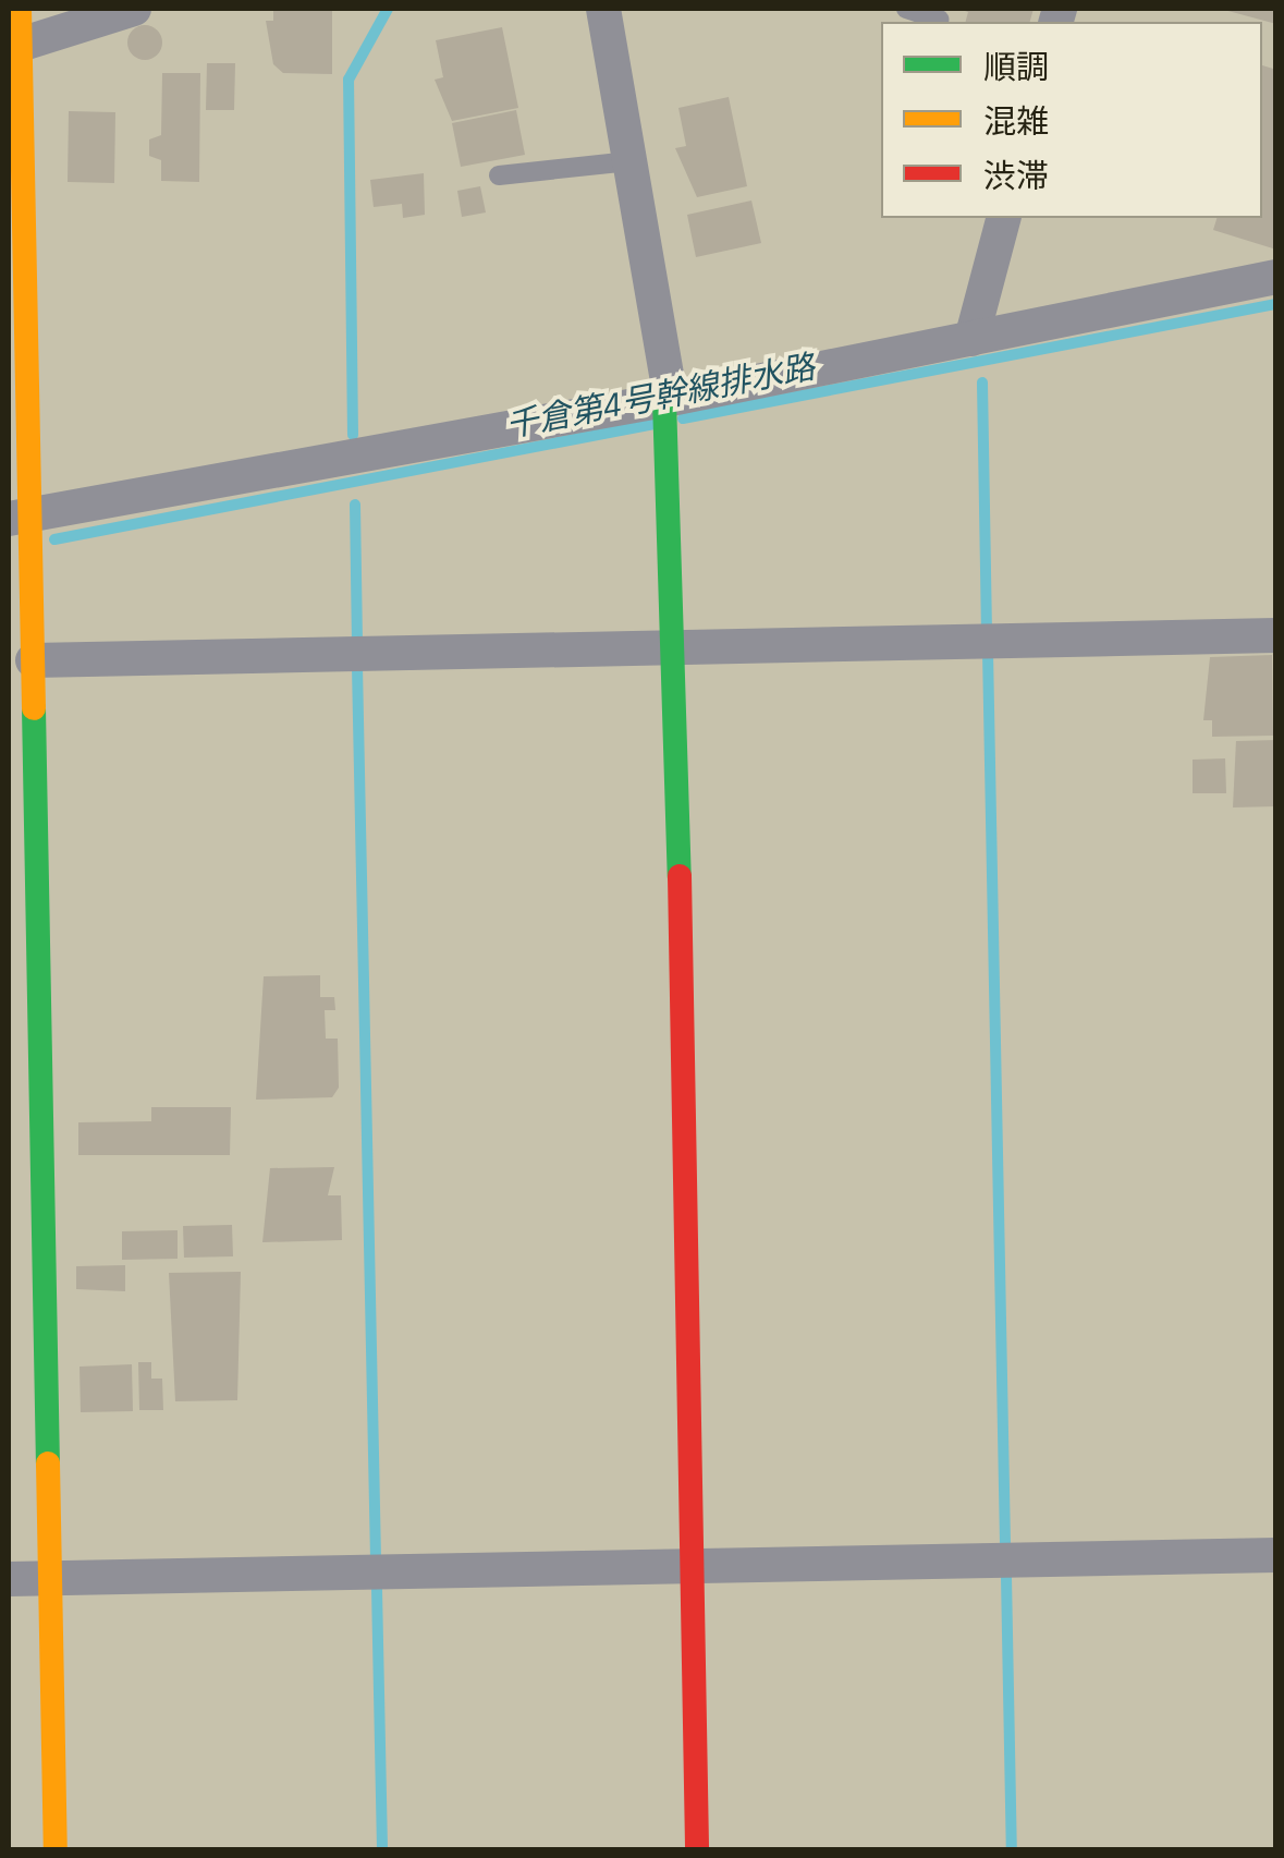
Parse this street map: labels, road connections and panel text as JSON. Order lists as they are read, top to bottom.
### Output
{
  "water": ["千倉第4号幹線排水路"],
  "legend": ["順調", "混雑", "渋滞"]
}
